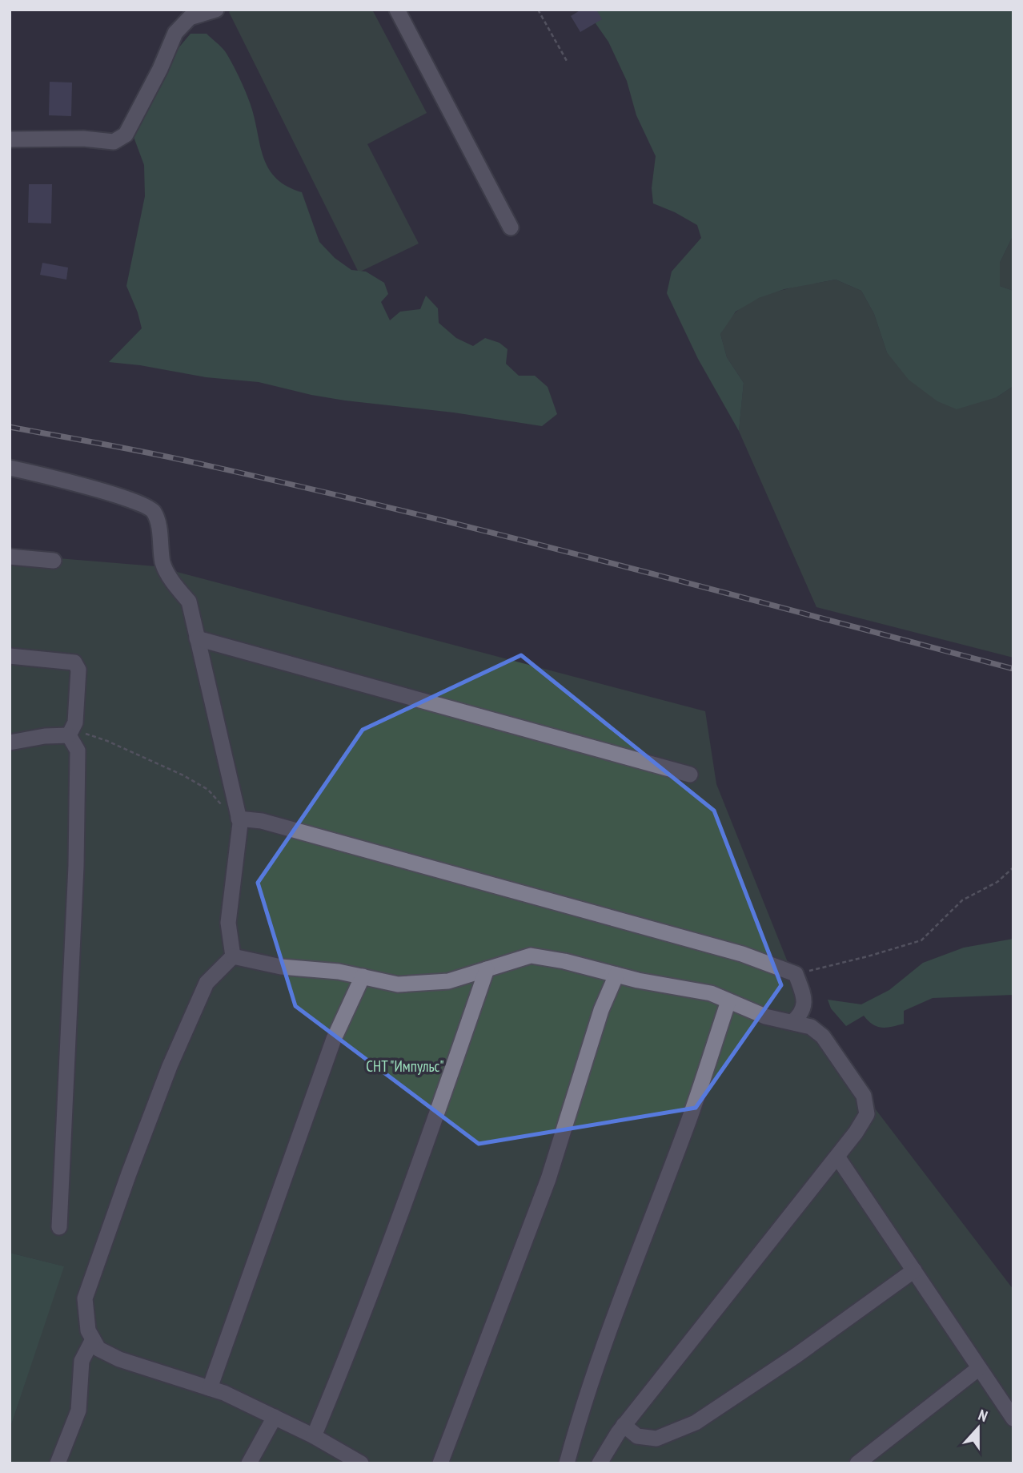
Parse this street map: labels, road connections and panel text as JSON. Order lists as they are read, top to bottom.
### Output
{
  "parks": ["СНТ \"Импульс\""],
  "north": "top"
}
